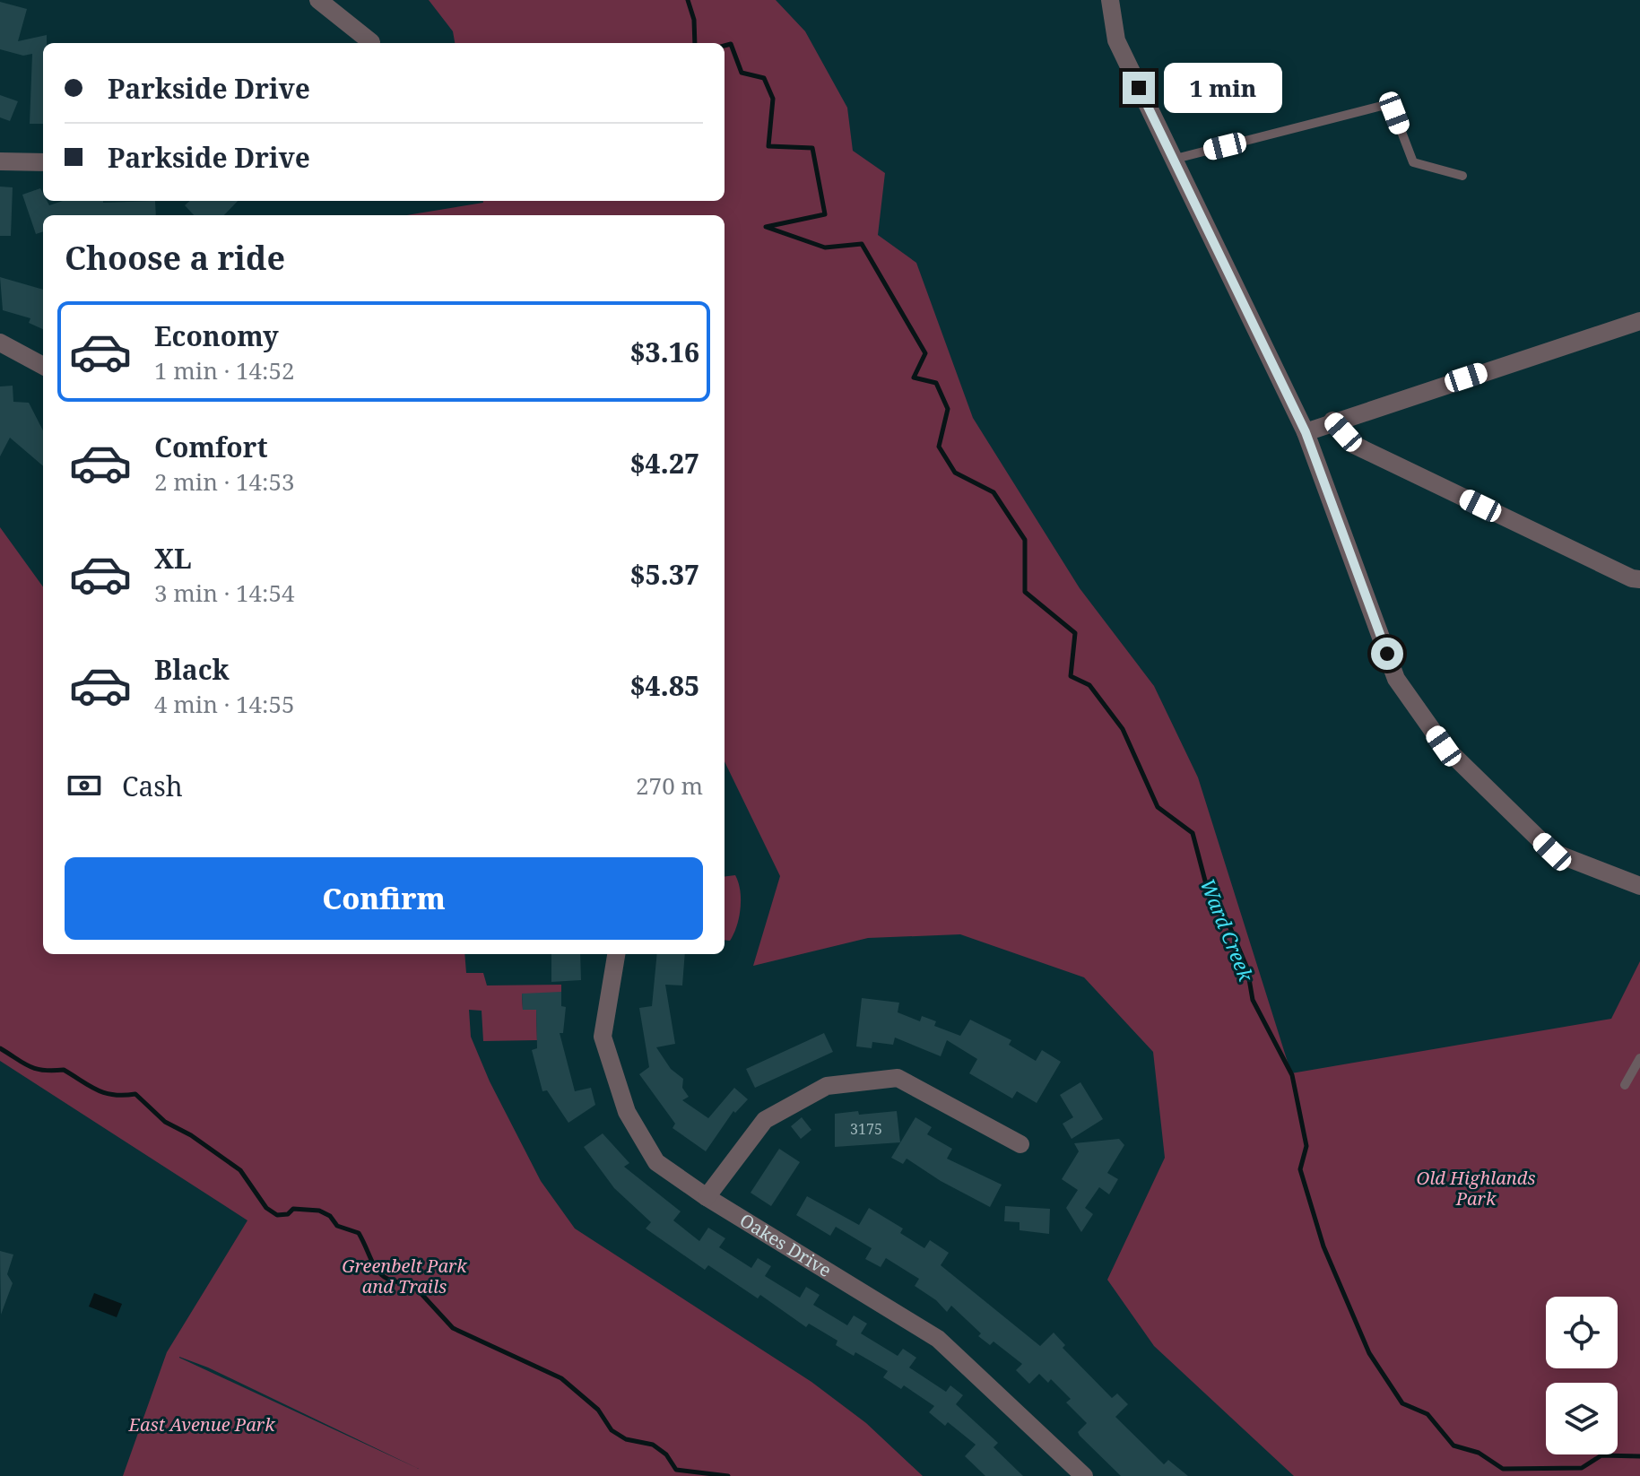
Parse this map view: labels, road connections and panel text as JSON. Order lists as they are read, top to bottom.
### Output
{
  "streets": {
    "street": ["Oakes Drive"]
  },
  "water": ["Ward Creek"],
  "parks": ["Old Highlands Park", "Greenbelt Park and Trails", "East Avenue Park"],
  "house_numbers": ["3175"],
  "page": {
    "banner": ["Parkside Drive", "Parkside Drive"],
    "bubble": "1 min",
    "heading": "Choose a ride",
    "list": [
      {
        "name": "Economy",
        "note": "1 min · 14:52",
        "value": "$3.16"
      },
      {
        "name": "Comfort",
        "note": "2 min · 14:53",
        "value": "$4.27"
      },
      {
        "name": "XL",
        "note": "3 min · 14:54",
        "value": "$5.37"
      },
      {
        "name": "Black",
        "note": "4 min · 14:55",
        "value": "$4.85"
      }
    ],
    "pay": ["Cash", "270 m"],
    "buttons": "Confirm"
  }
}
